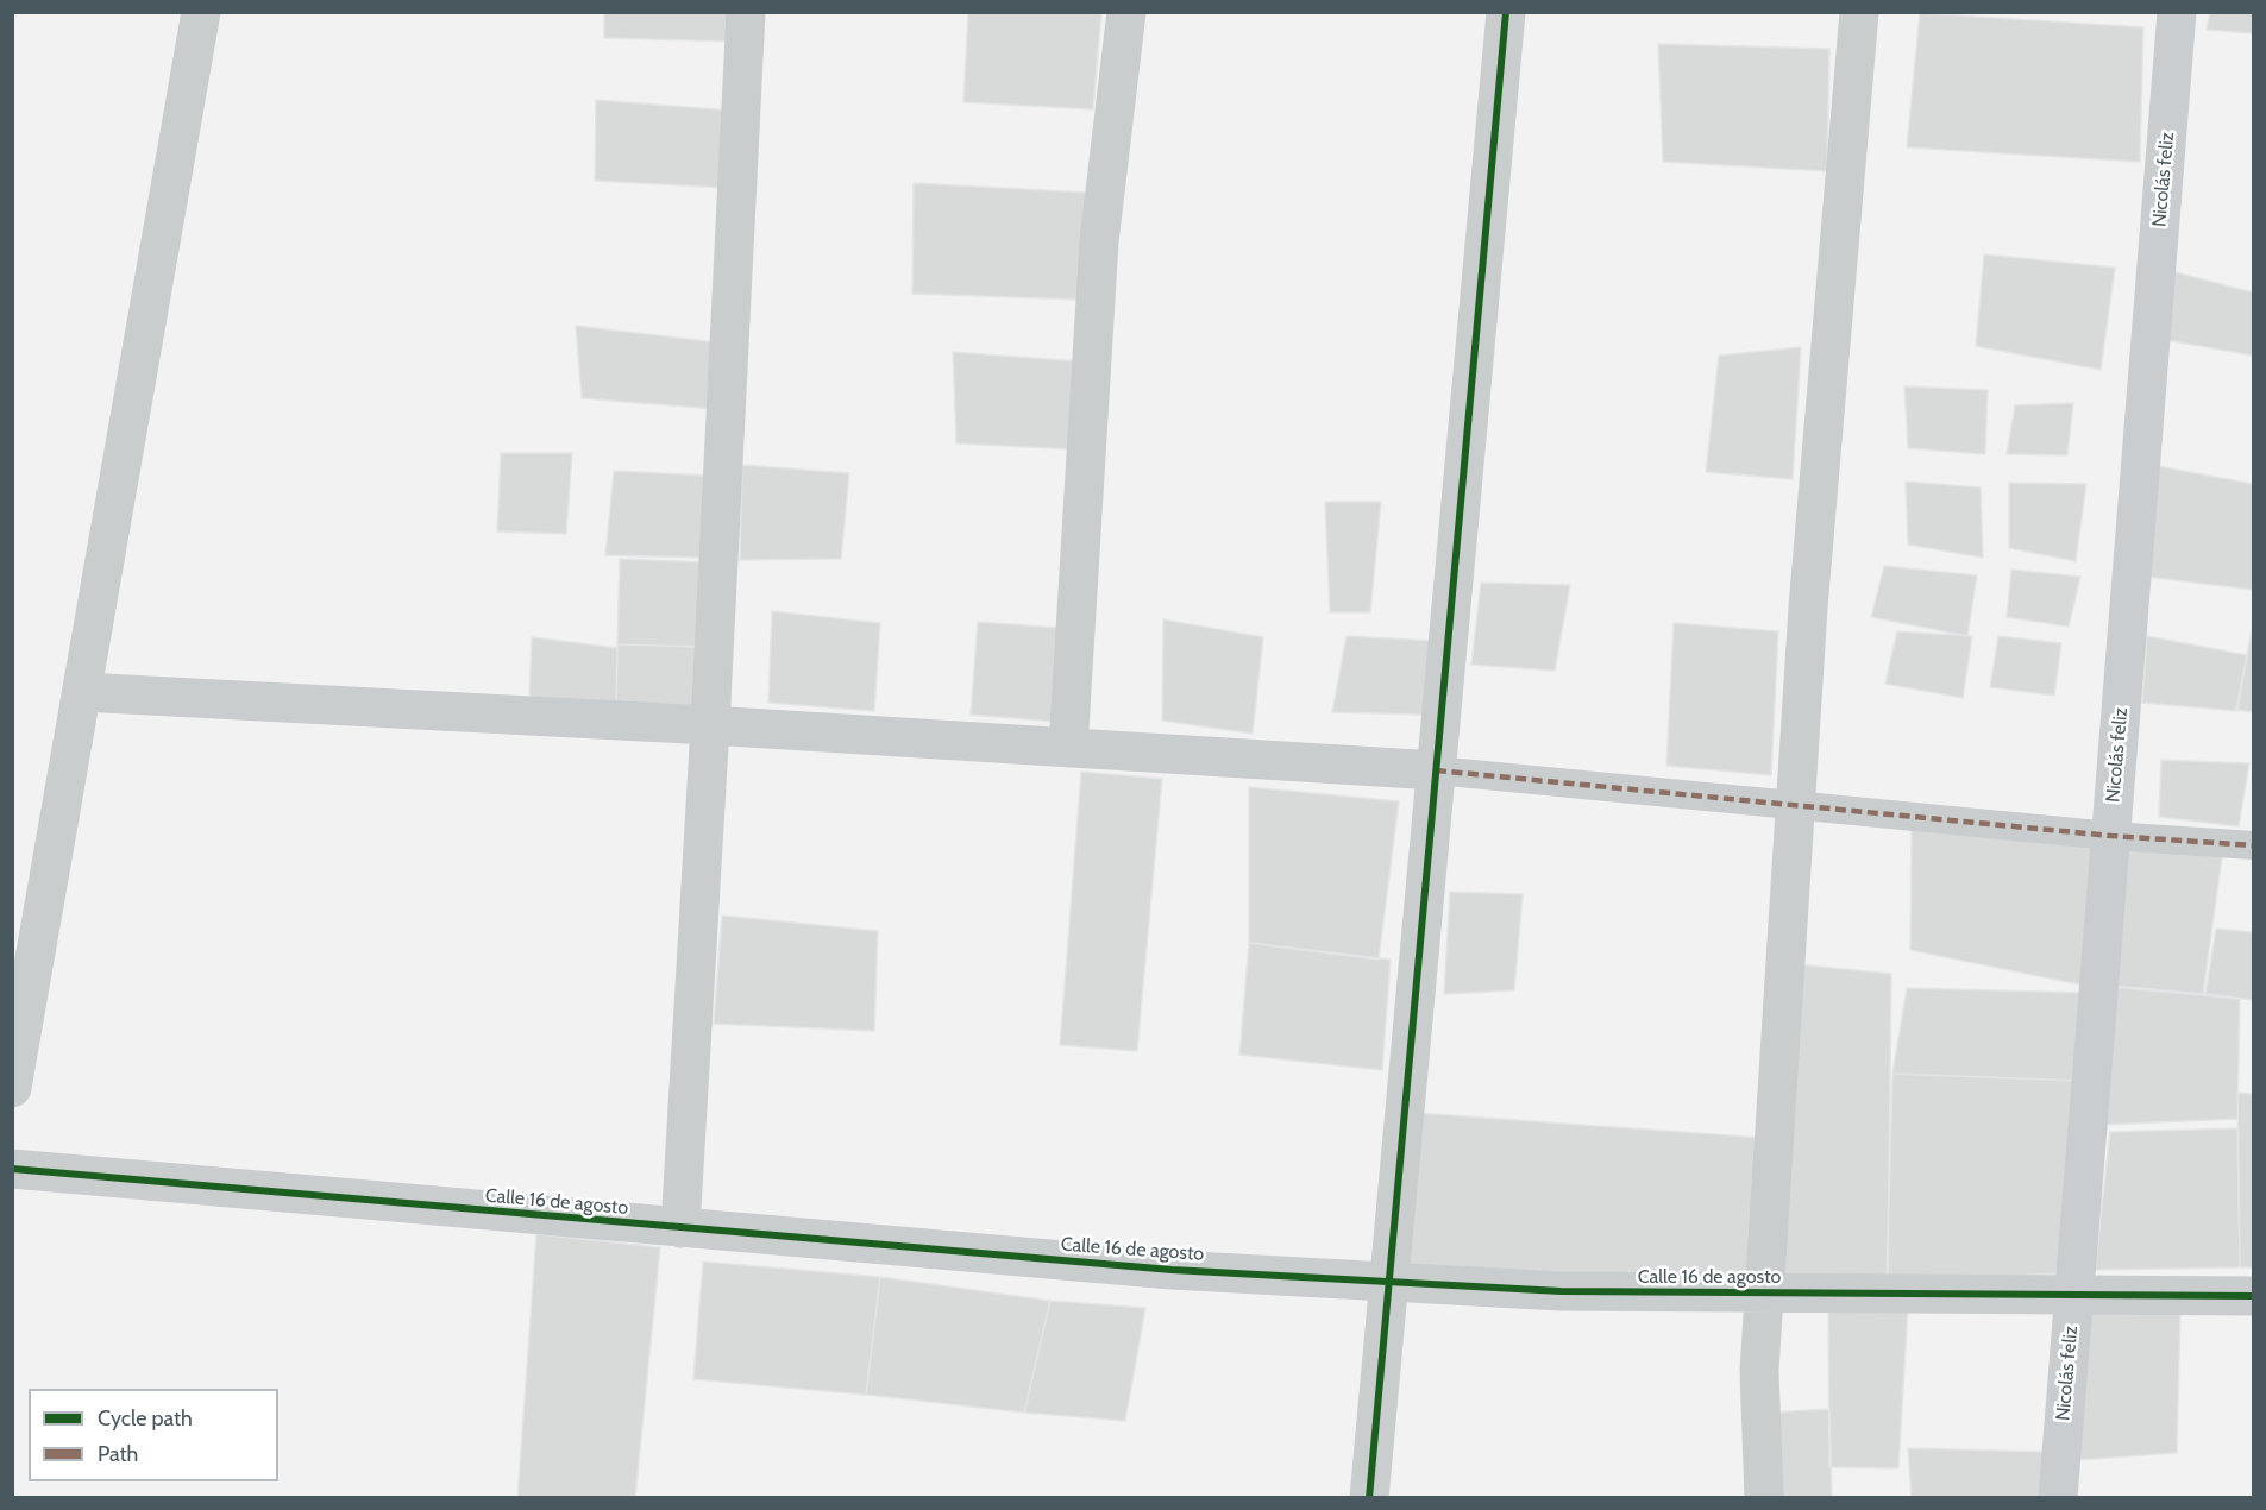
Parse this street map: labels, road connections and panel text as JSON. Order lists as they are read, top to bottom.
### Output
{
  "streets": {
    "main road": ["Nicolás feliz"],
    "street": ["Calle 16 de agosto"]
  },
  "crossings": [
    ["Nicolás feliz", "Calle 16 de agosto"]
  ],
  "legend": ["Cycle path", "Path"]
}
